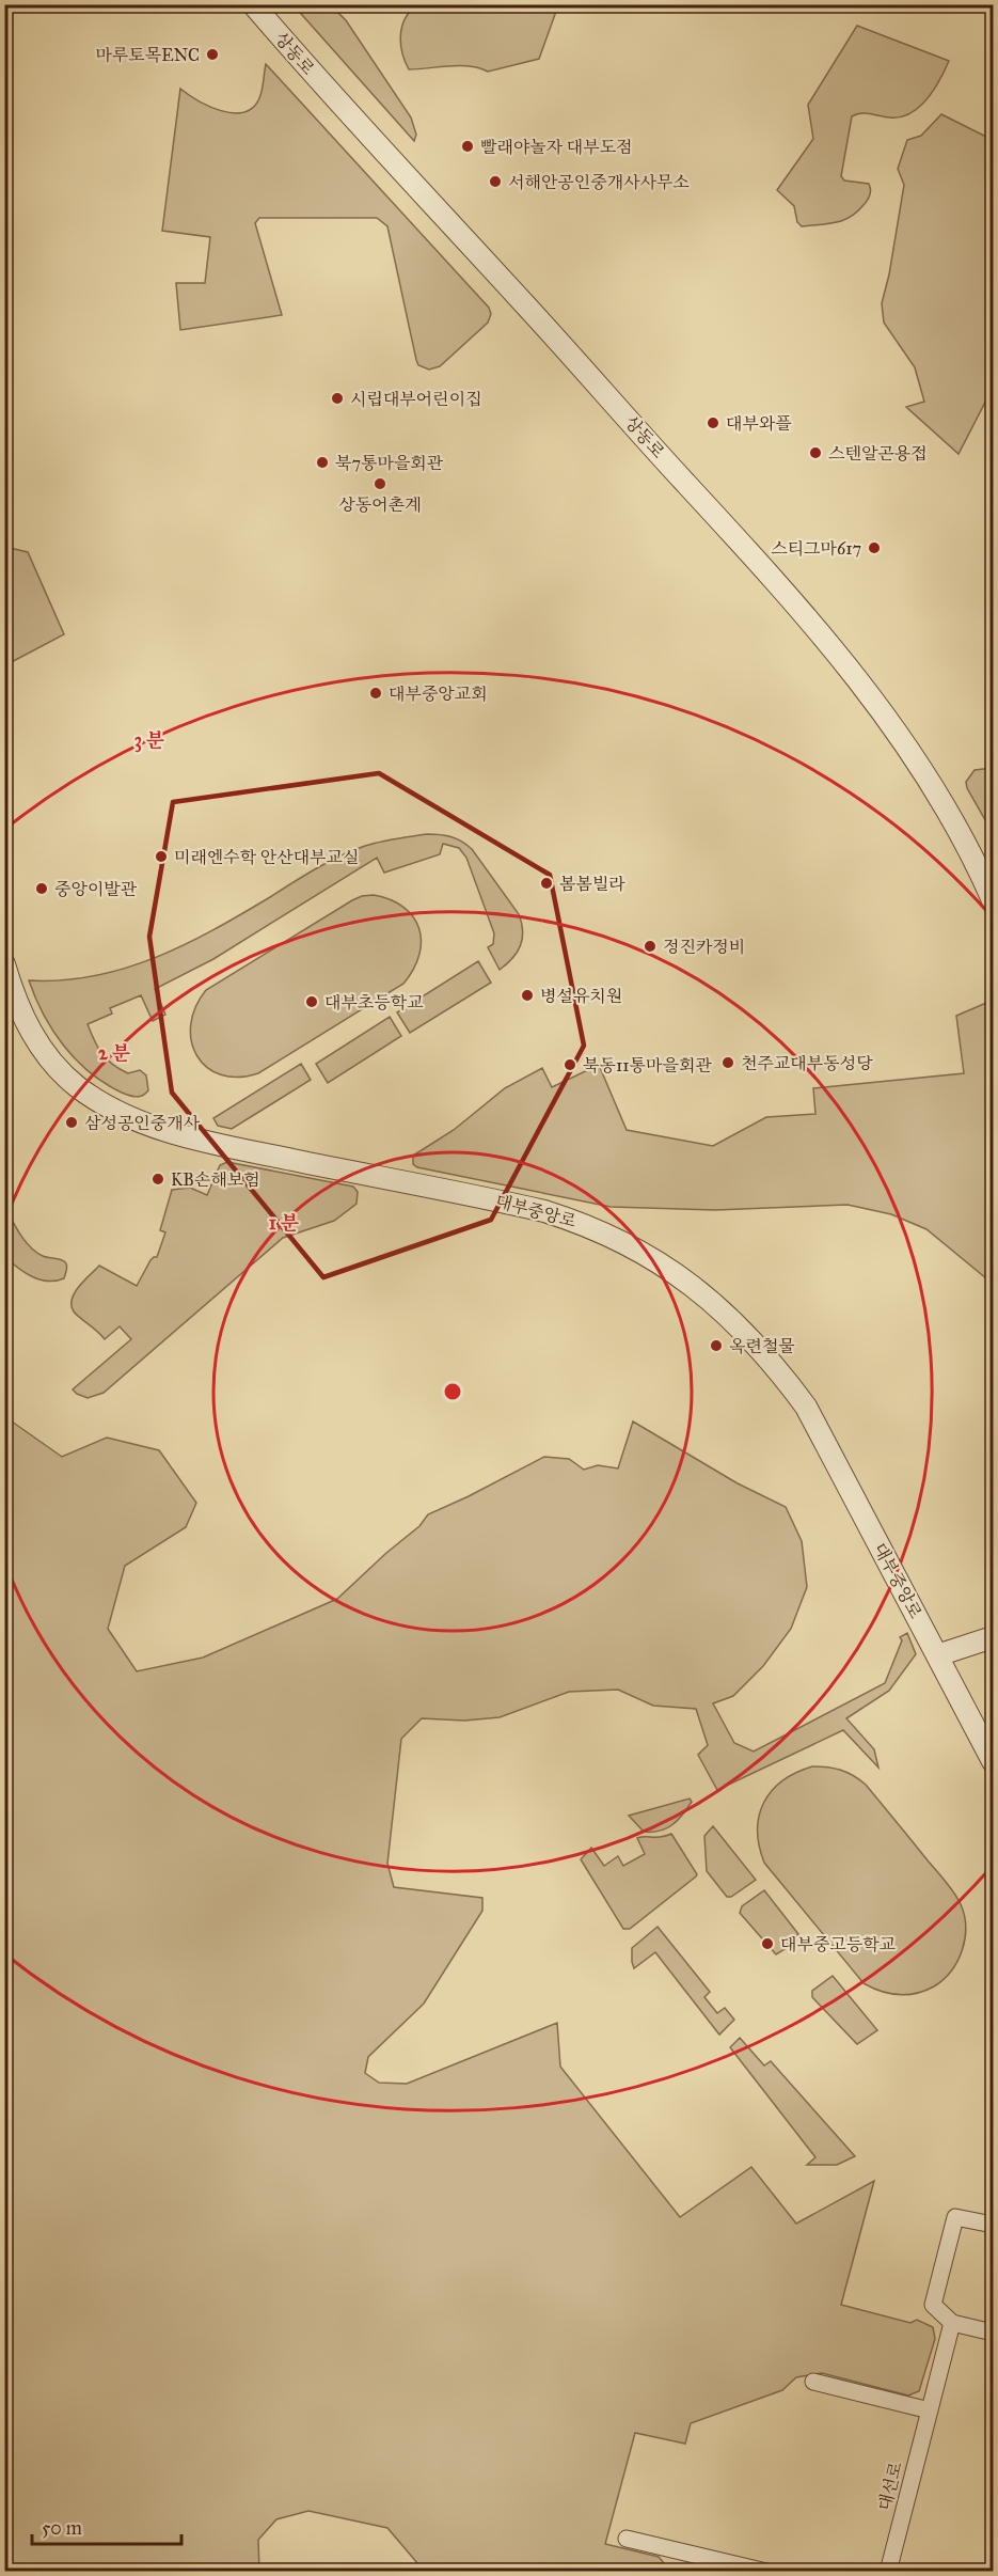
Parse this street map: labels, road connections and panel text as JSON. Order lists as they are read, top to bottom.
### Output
{
  "streets": {
    "street": ["상동로", "대부중앙로", "대선로"]
  },
  "places": [
    "마루토목ENC",
    "빨래야놀자 대부도점",
    "서해안공인중개사사무소",
    "시립대부어린이집",
    "대부와플",
    "스텐알곤용접",
    "북7통마을회관",
    "상동어촌계",
    "스티그마617",
    "대부중앙교회",
    "미래엔수학 안산대부교실",
    "봄봄빌라",
    "중앙이발관",
    "정진카정비",
    "병설유치원",
    "대부초등학교",
    "천주교대부동성당",
    "북동11통마을회관",
    "삼성공인중개사",
    "KB손해보험",
    "옥련철물",
    "대부중고등학교"
  ],
  "scale_bar": "50 m",
  "rings": ["3 분", "2 분", "1 분"]
}
